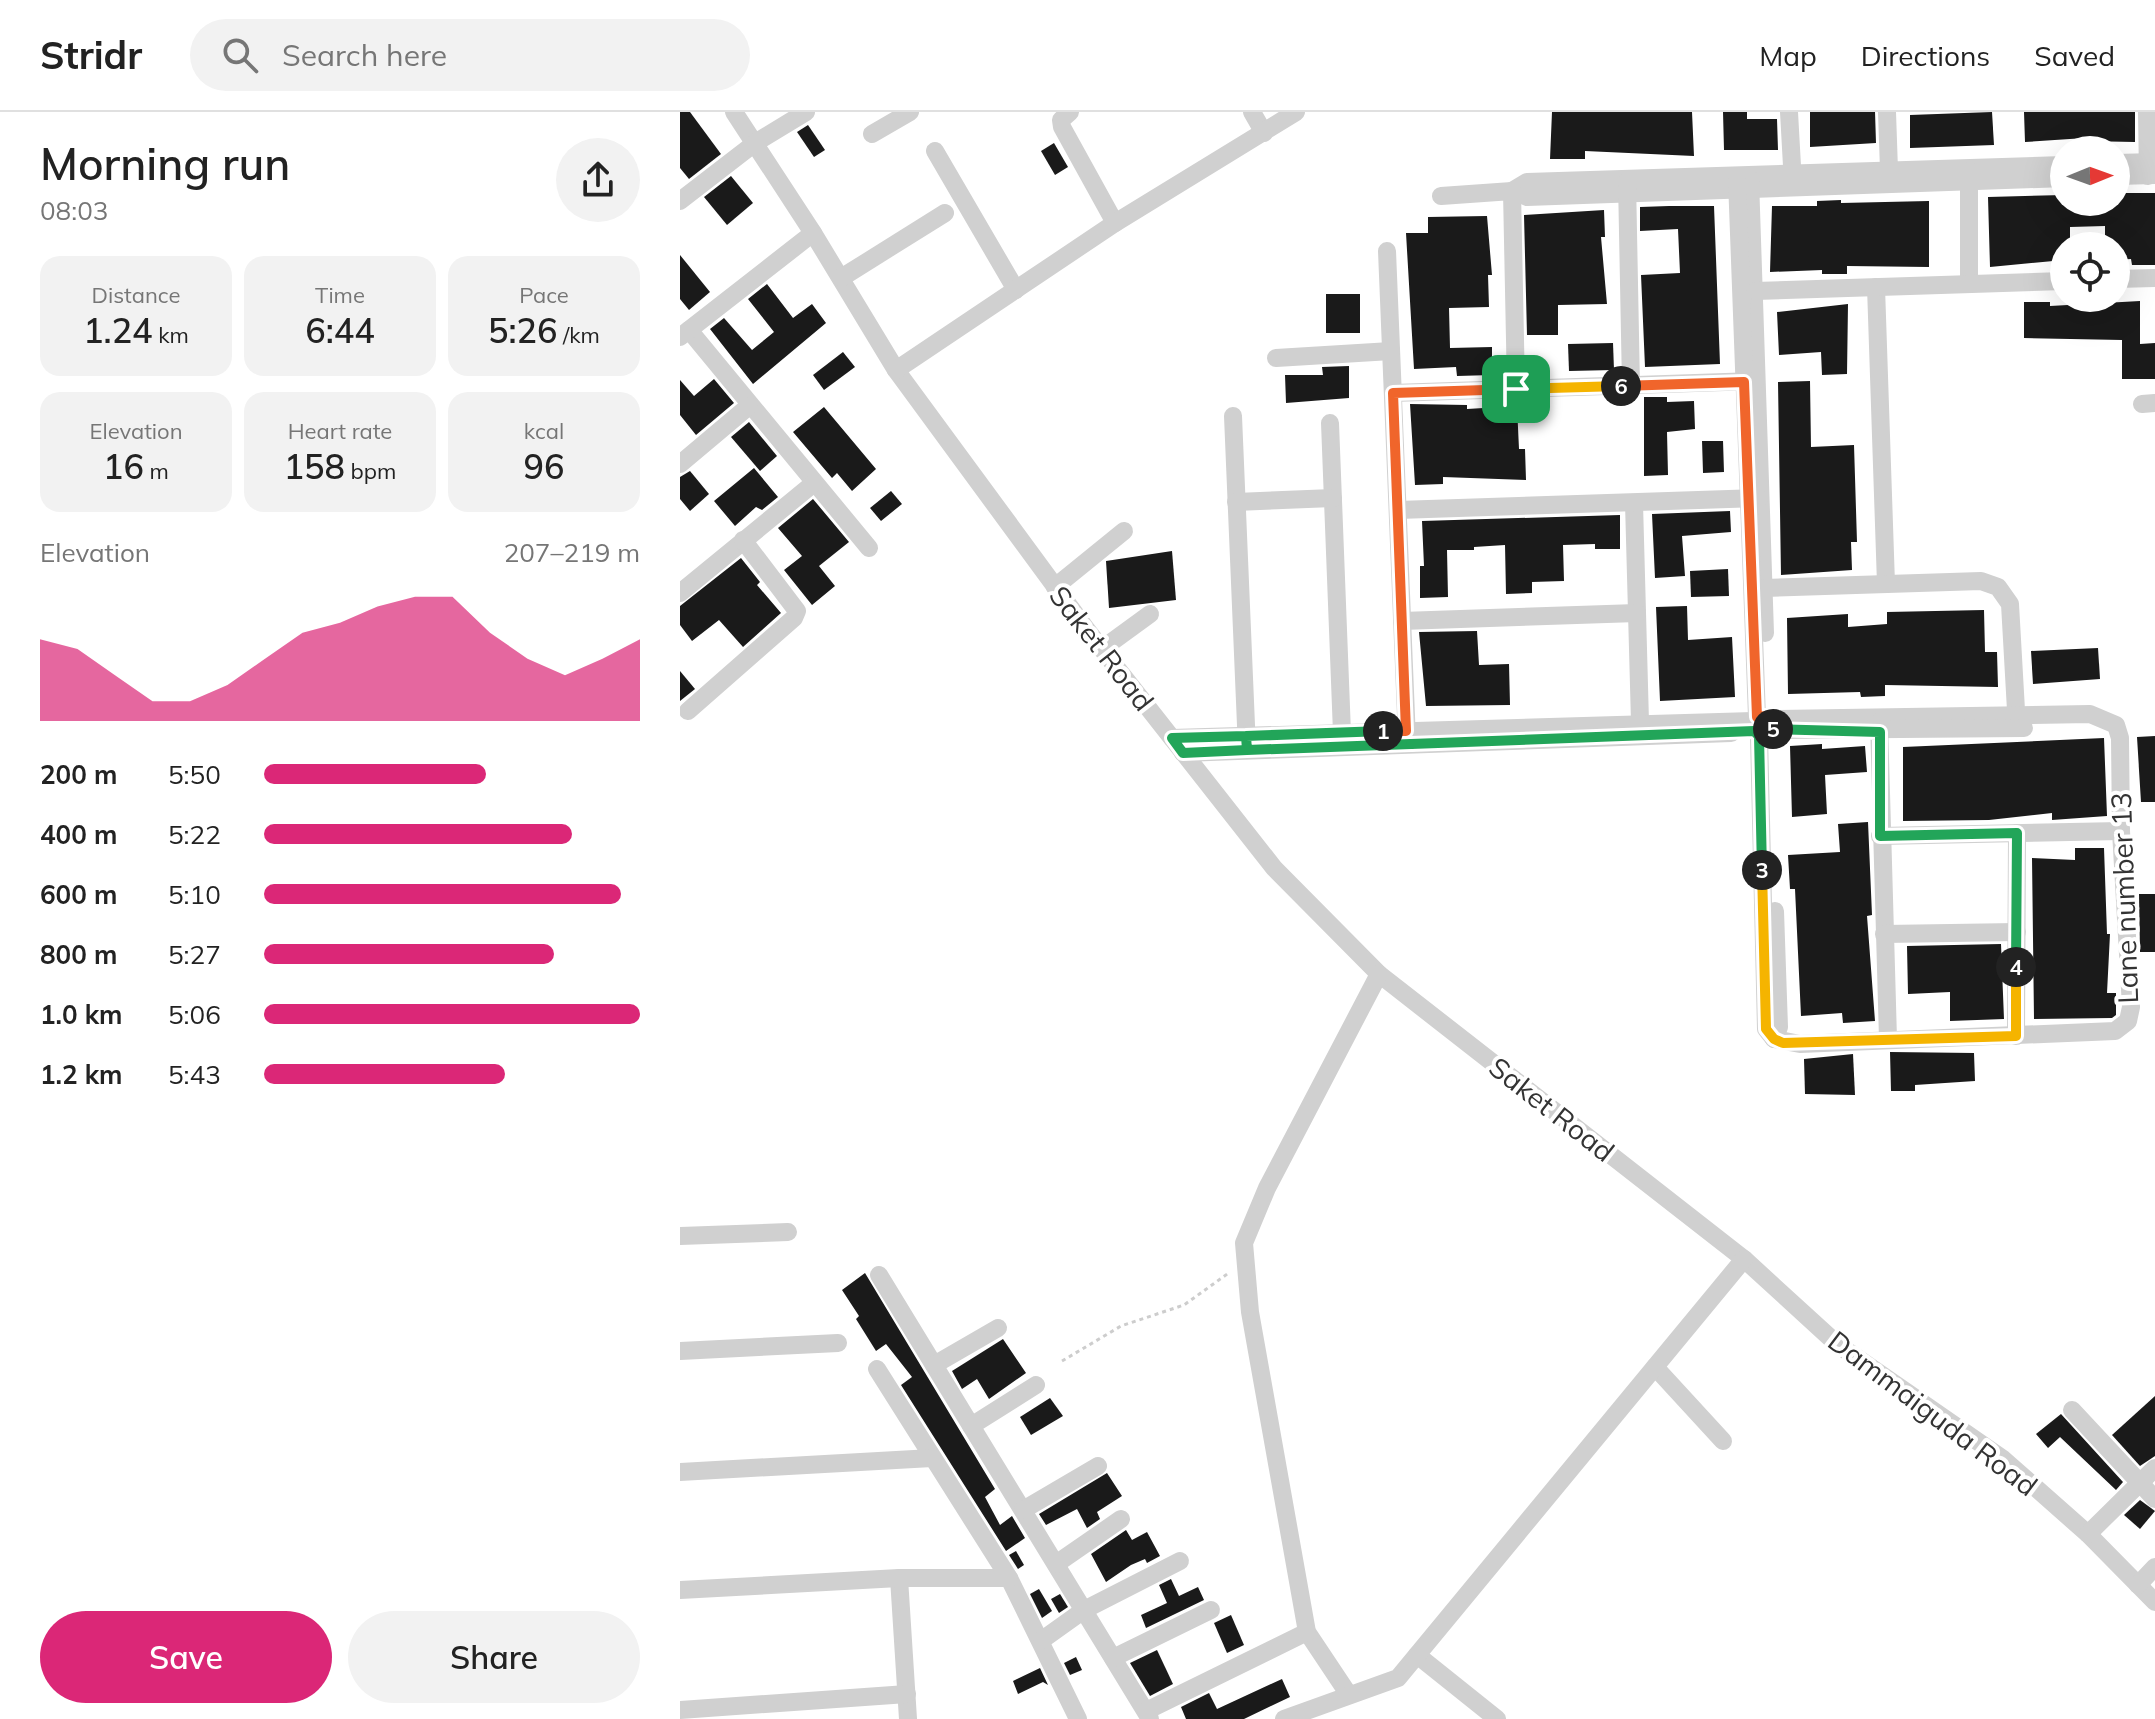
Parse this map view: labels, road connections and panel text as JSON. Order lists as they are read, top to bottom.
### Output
{
  "streets": {
    "street": ["Saket Road", "Lane number 13", "Dammaiguda Road"]
  },
  "crossings": [
    ["Saket Road", "Dammaiguda Road"]
  ],
  "north": "right",
  "page": {
    "header": "Stridr",
    "search": "Search here",
    "nav": ["Map", "Directions", "Saved"],
    "heading": ["Morning run", "08:03"],
    "stats": [
      ["Distance", "1.24 km"],
      ["Time", "6:44"],
      ["Pace", "5:26 /km"],
      ["Elevation", "16 m"],
      ["Heart rate", "158 bpm"],
      ["kcal", "96"]
    ],
    "pins": [
      "6",
      "5",
      "1",
      "3",
      "4"
    ],
    "chart": ["Elevation", "207–219 m"],
    "list": [
      {
        "name": "200 m",
        "note": "5:50"
      },
      {
        "name": "400 m",
        "note": "5:22"
      },
      {
        "name": "600 m",
        "note": "5:10"
      },
      {
        "name": "800 m",
        "note": "5:27"
      },
      {
        "name": "1.0 km",
        "note": "5:06"
      },
      {
        "name": "1.2 km",
        "note": "5:43"
      }
    ],
    "buttons": ["Save", "Share"]
  }
}
